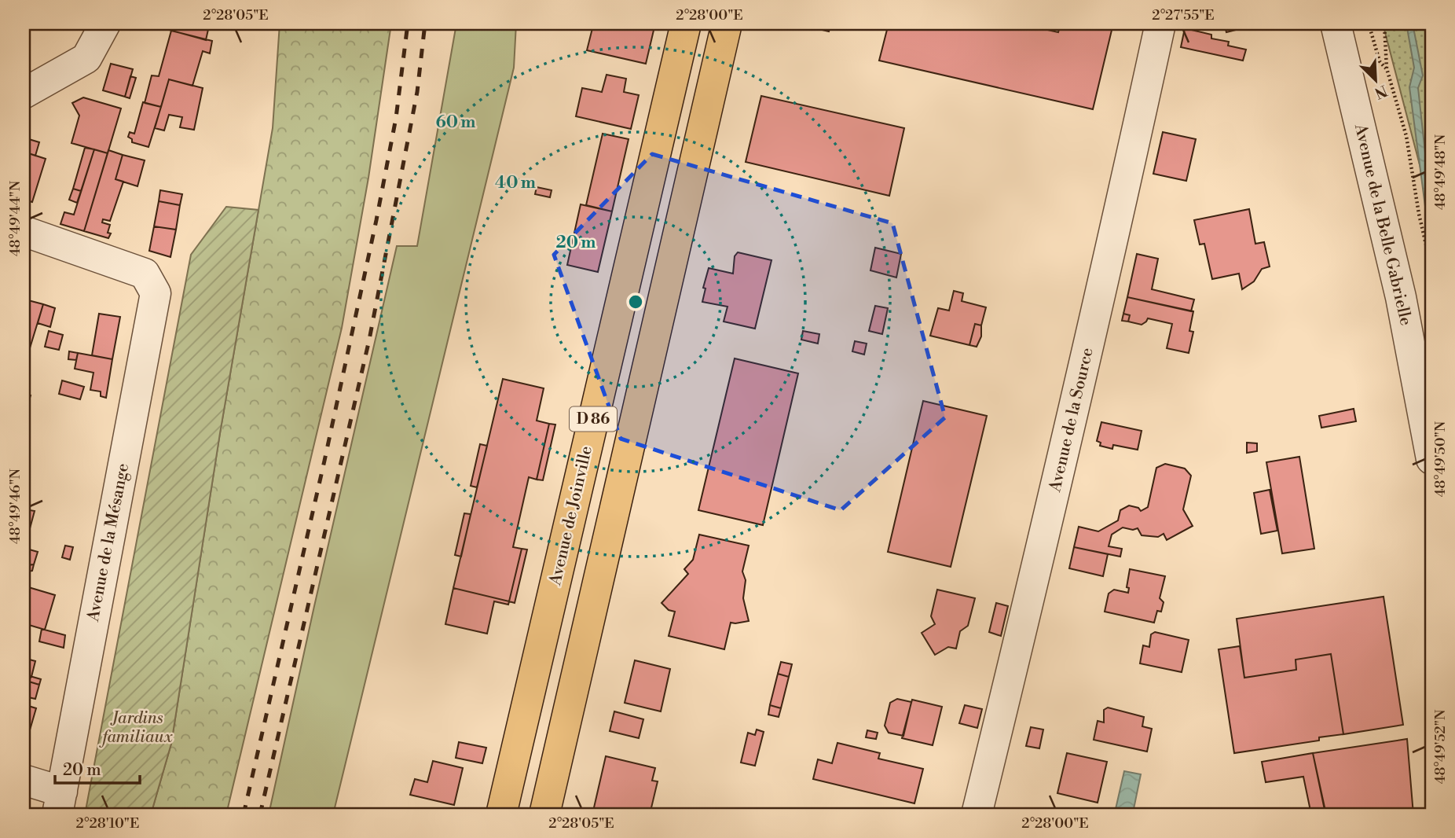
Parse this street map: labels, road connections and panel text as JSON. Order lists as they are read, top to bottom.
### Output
{
  "streets": {
    "main road": ["D 86", "Avenue de Joinville"],
    "street": ["Avenue de la Belle Gabrielle", "Avenue de la Source", "Avenue de la Mésange"]
  },
  "parks": ["Jardins familiaux"],
  "scale_bar": "20 m",
  "north": "bottom right",
  "coordinates": [
    "2°28'05\"E",
    "2°28'00\"E",
    "2°27'55\"E",
    "48°49'48\"N",
    "48°49'44\"N",
    "48°49'50\"N",
    "48°49'46\"N",
    "48°49'52\"N",
    "2°28'10\"E"
  ],
  "rings": ["60 m", "40 m", "20 m"]
}
